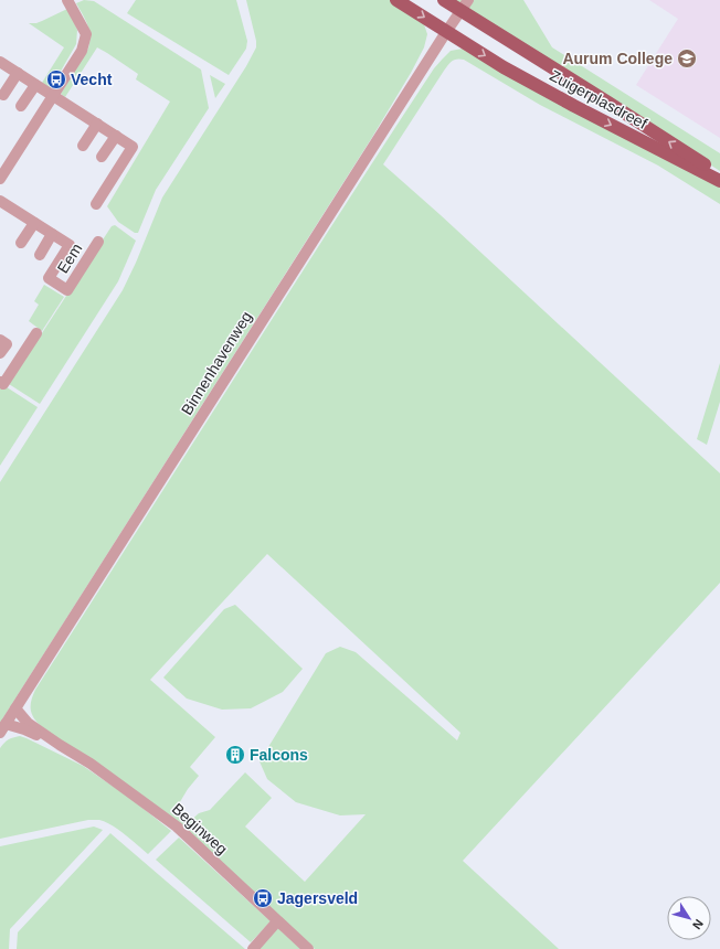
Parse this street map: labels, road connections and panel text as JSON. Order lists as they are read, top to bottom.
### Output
{
  "streets": {
    "main road": ["Zuigerplasdreef"],
    "street": ["Eem", "Binnenhavenweg", "Beginweg"]
  },
  "crossings": [
    ["Zuigerplasdreef", "Binnenhavenweg"],
    ["Binnenhavenweg", "Beginweg"]
  ],
  "places": {
    "school or university": ["Aurum College"],
    "bus stop": ["Vecht", "Jagersveld"],
    "building": ["Falcons"]
  },
  "north": "bottom right"
}
